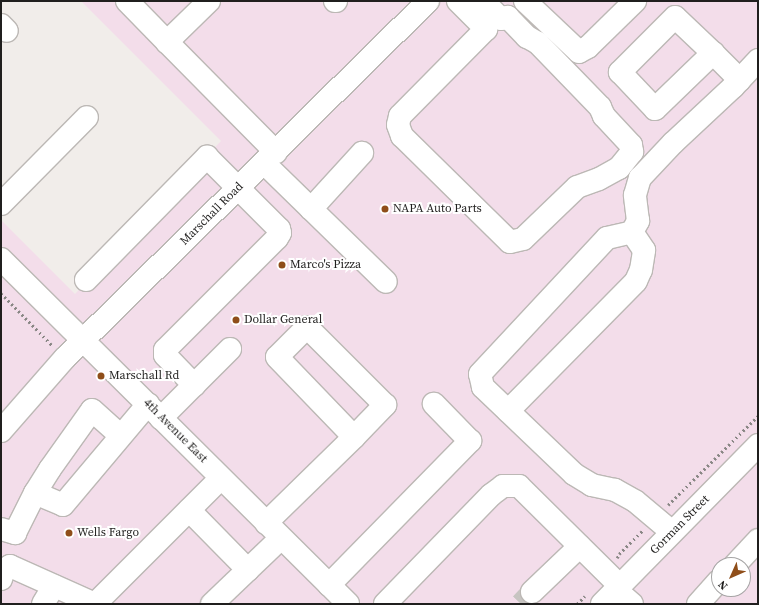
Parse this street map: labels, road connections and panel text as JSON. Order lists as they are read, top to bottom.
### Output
{
  "streets": {
    "street": ["Marschall Road", "4th Avenue East", "Gorman Street"]
  },
  "crossings": [
    ["Marschall Road", "4th Avenue East"]
  ],
  "places": [
    "NAPA Auto Parts",
    "Marco's Pizza",
    "Dollar General",
    "Marschall Rd",
    "Wells Fargo"
  ],
  "north": "bottom left"
}
